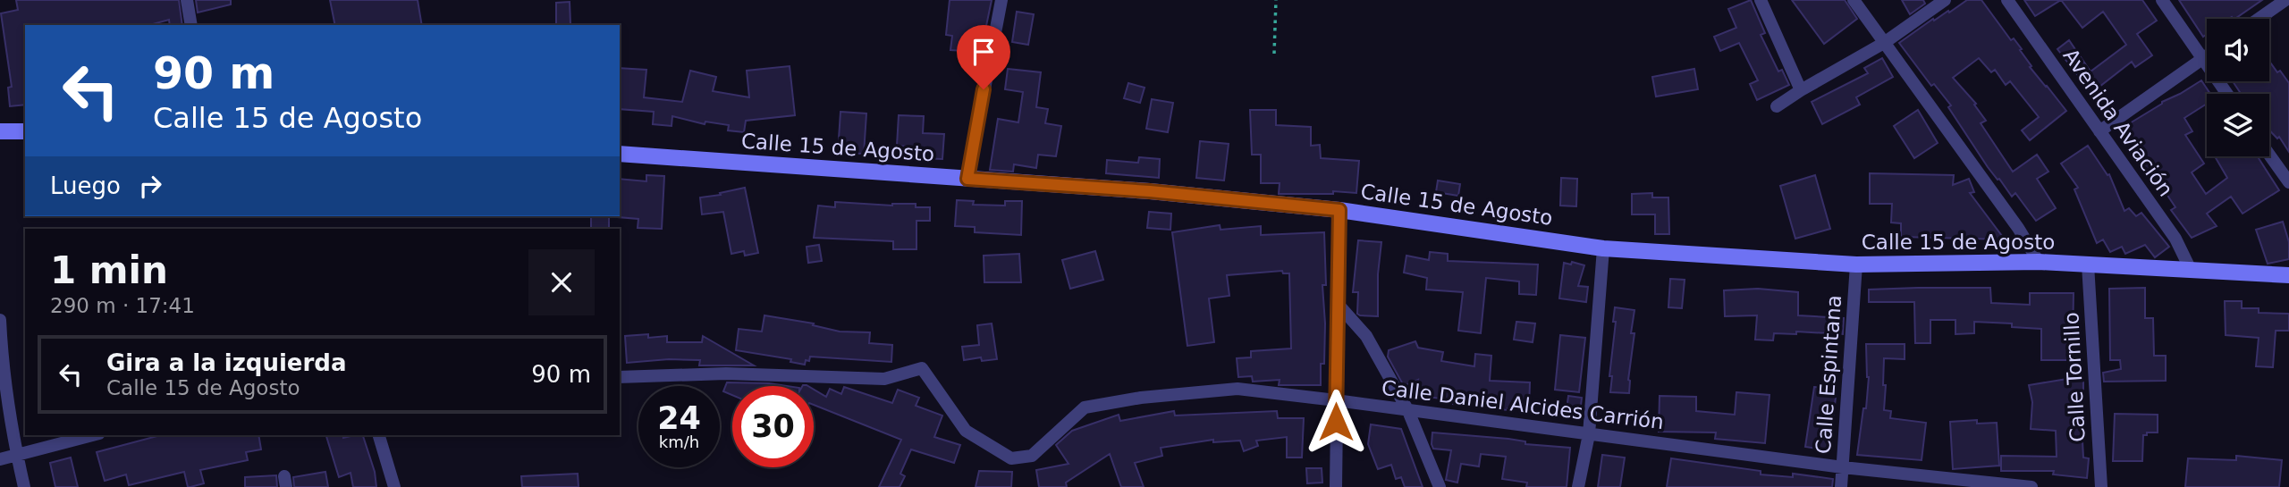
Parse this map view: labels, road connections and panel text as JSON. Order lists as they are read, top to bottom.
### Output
{
  "streets": {
    "street": [
      "Avenida Aviación",
      "Calle 15 de Agosto",
      "Calle Espintana",
      "Calle Tornillo",
      "Calle Daniel Alcides Carrión"
    ]
  },
  "crossings": [
    ["Avenida Aviación", "Calle 15 de Agosto"],
    ["Calle 15 de Agosto", "Calle Espintana"],
    ["Calle 15 de Agosto", "Calle Tornillo"],
    ["Calle Espintana", "Calle Daniel Alcides Carrión"]
  ],
  "page": {
    "turn": ["90 m", "Calle 15 de Agosto"],
    "then": "Luego",
    "heading": ["1 min", "290 m · 17:41"],
    "list": [
      {
        "name": "Gira a la izquierda",
        "note": "Calle 15 de Agosto",
        "value": "90 m"
      }
    ],
    "speed": "24 km/h",
    "limit": "30"
  }
}
